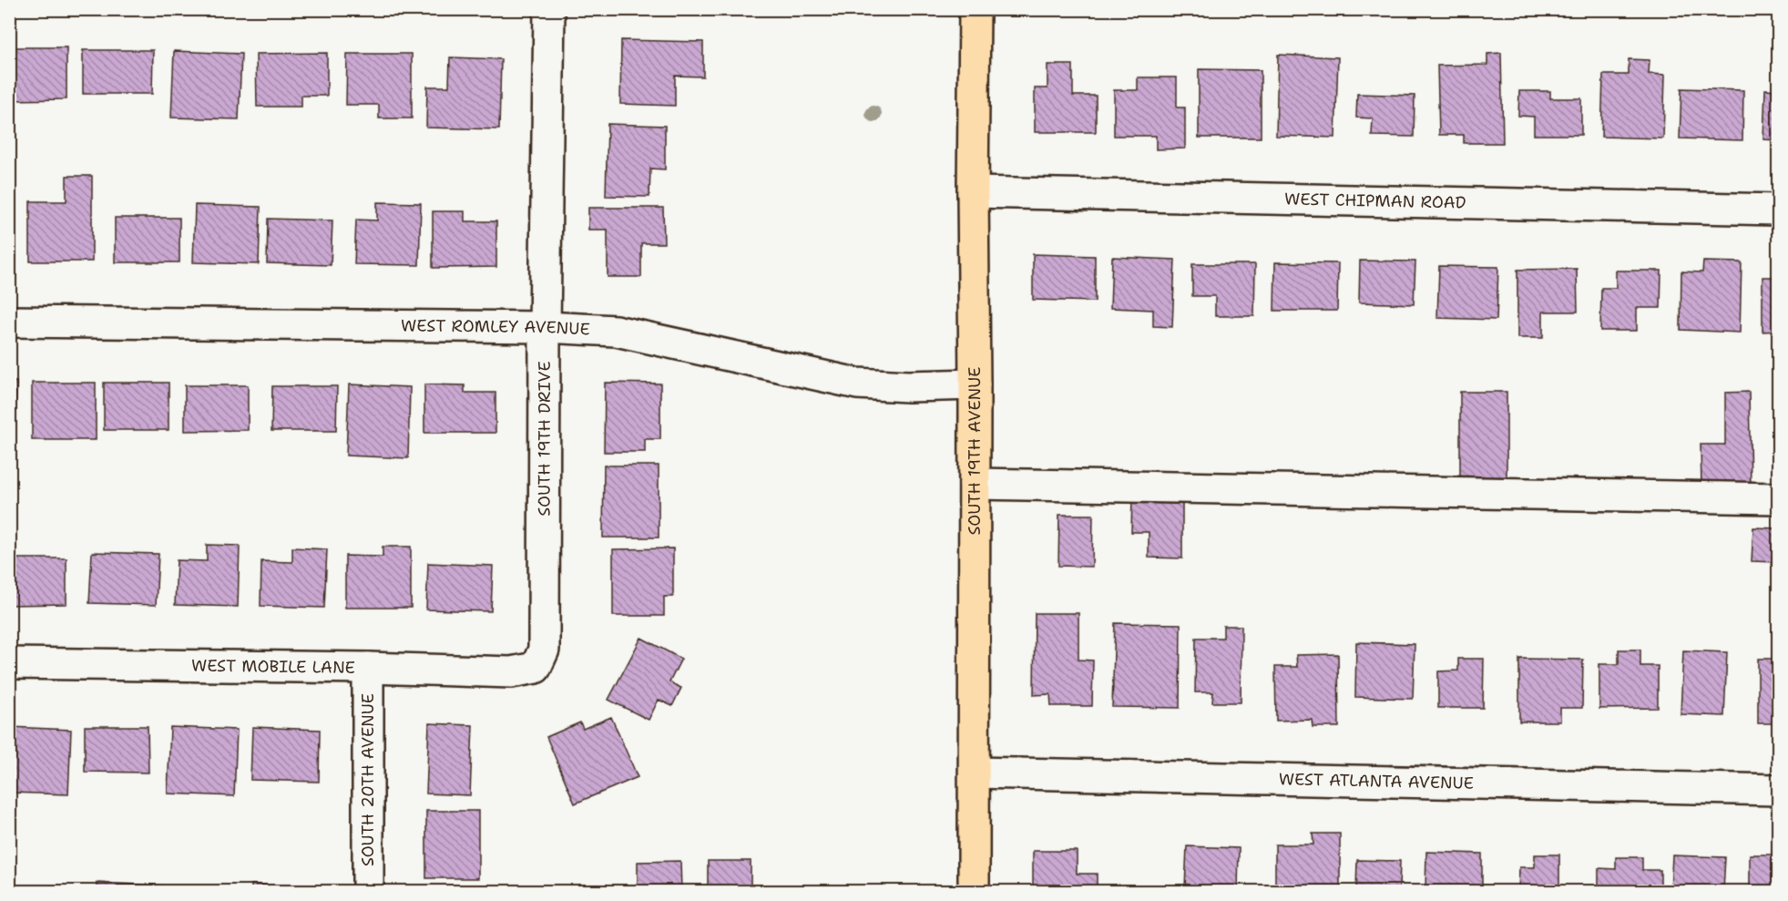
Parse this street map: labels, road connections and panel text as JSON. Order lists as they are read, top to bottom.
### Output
{
  "streets": {
    "main road": ["SOUTH 19TH AVENUE"],
    "street": [
      "WEST CHIPMAN ROAD",
      "WEST ROMLEY AVENUE",
      "SOUTH 19TH DRIVE",
      "WEST MOBILE LANE",
      "SOUTH 20TH AVENUE",
      "WEST ATLANTA AVENUE"
    ]
  },
  "crossings": [
    ["WEST CHIPMAN ROAD", "SOUTH 19TH AVENUE"],
    ["WEST ROMLEY AVENUE", "SOUTH 19TH DRIVE"],
    ["WEST ROMLEY AVENUE", "SOUTH 19TH AVENUE"],
    ["SOUTH 19TH DRIVE", "WEST MOBILE LANE"],
    ["SOUTH 19TH AVENUE", "WEST ATLANTA AVENUE"],
    ["WEST MOBILE LANE", "SOUTH 20TH AVENUE"]
  ]
}
